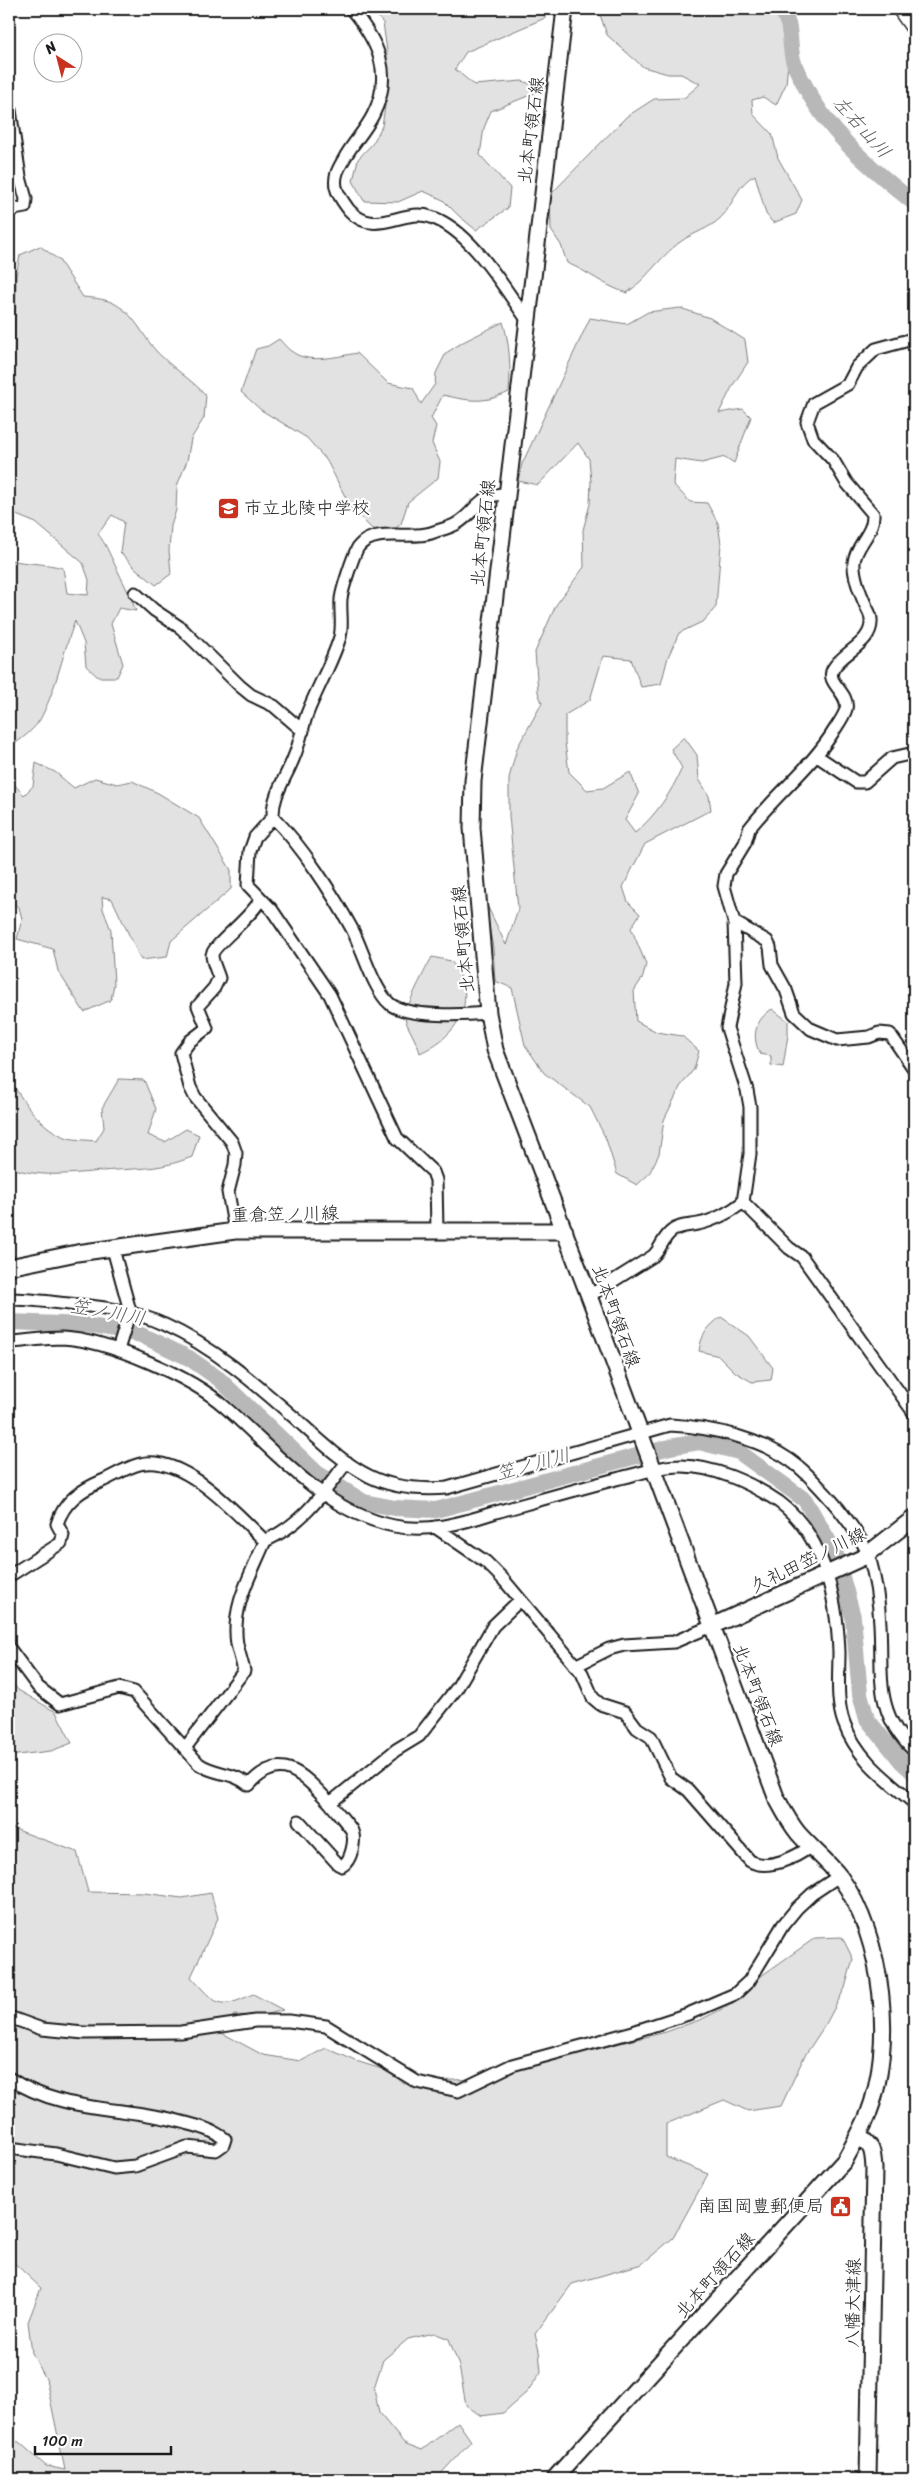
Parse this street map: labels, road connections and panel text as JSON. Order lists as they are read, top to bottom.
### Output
{
  "streets": {
    "main road": [
      "北本町領石線",
      "重倉笠ノ川線",
      "久礼田笠ノ川線",
      "八幡大津線"
    ]
  },
  "crossings": [
    ["北本町領石線", "重倉笠ノ川線"],
    ["北本町領石線", "久礼田笠ノ川線"],
    ["北本町領石線", "八幡大津線"]
  ],
  "water": ["左右山川", "笠ノ川川"],
  "places": {
    "school or university": ["市立北陵中学校"],
    "public building": ["南国岡豊郵便局"]
  },
  "scale_bar": "100 m",
  "north": "top left"
}
